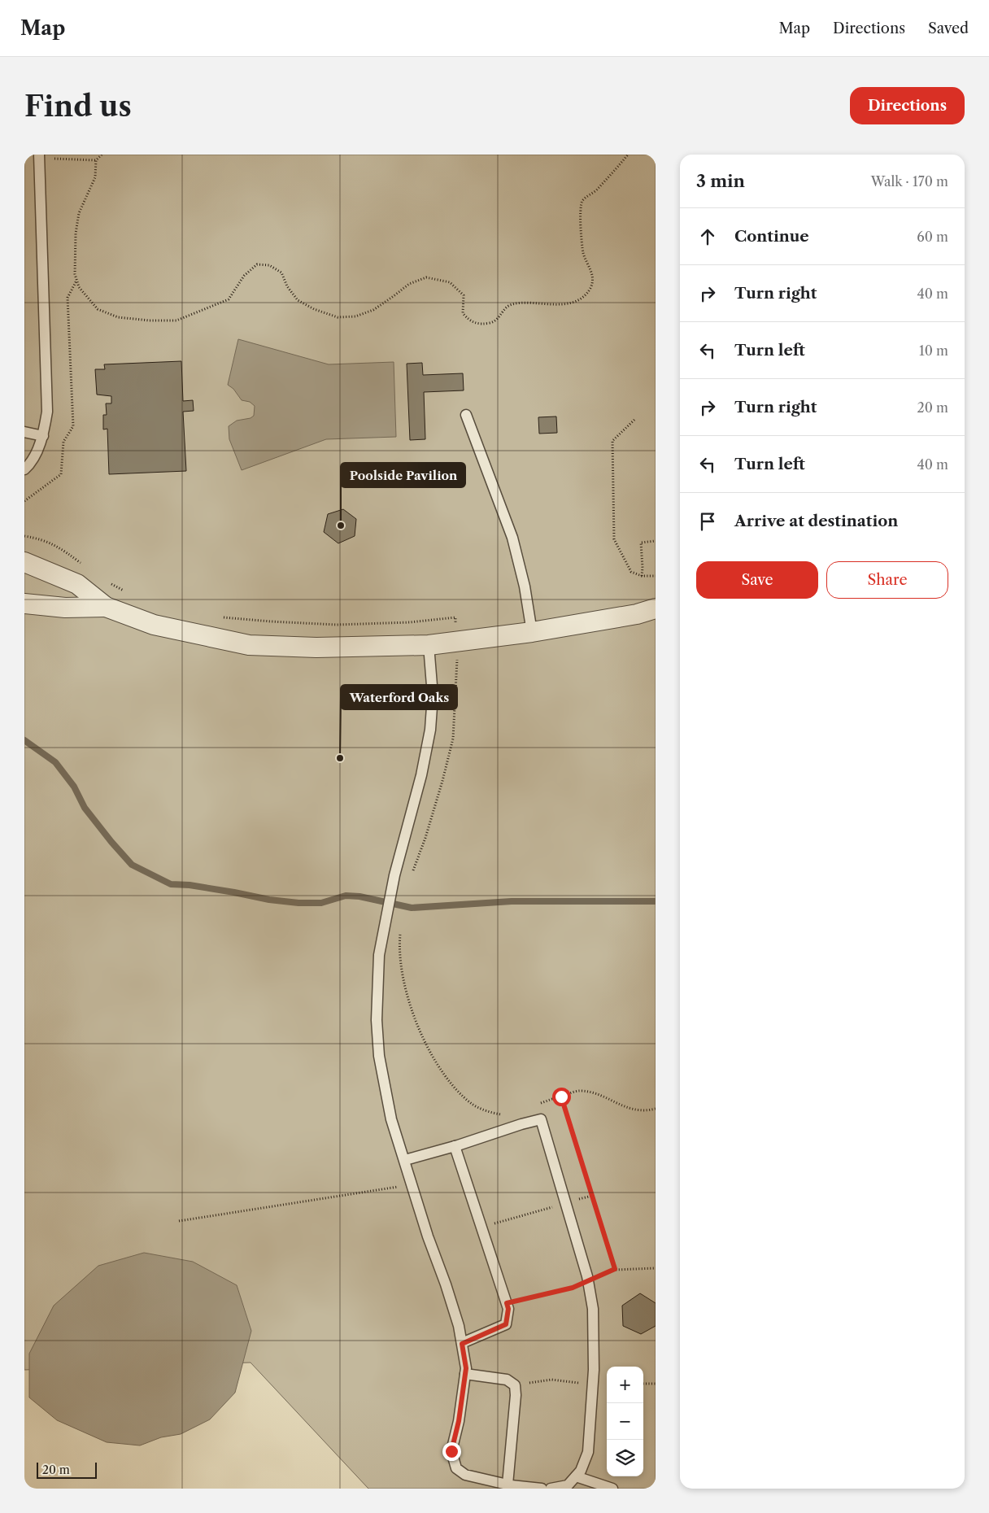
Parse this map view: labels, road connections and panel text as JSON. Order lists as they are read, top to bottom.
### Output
{
  "places": ["Poolside Pavilion", "Waterford Oaks"],
  "scale_bar": "20 m",
  "page": {
    "header": "Map",
    "nav": ["Map", "Directions", "Saved"],
    "buttons": [
      "Directions",
      ["Save", "Share"]
    ],
    "title": "Find us",
    "heading": ["3 min", "Walk · 170 m"],
    "list": [
      ["Continue", "60 m"],
      ["Turn right", "40 m"],
      ["Turn left", "10 m"],
      ["Turn right", "20 m"],
      ["Turn left", "40 m"],
      "Arrive at destination"
    ],
    "map_buttons": ["+", "−"],
    "scale": "20 m"
  }
}
